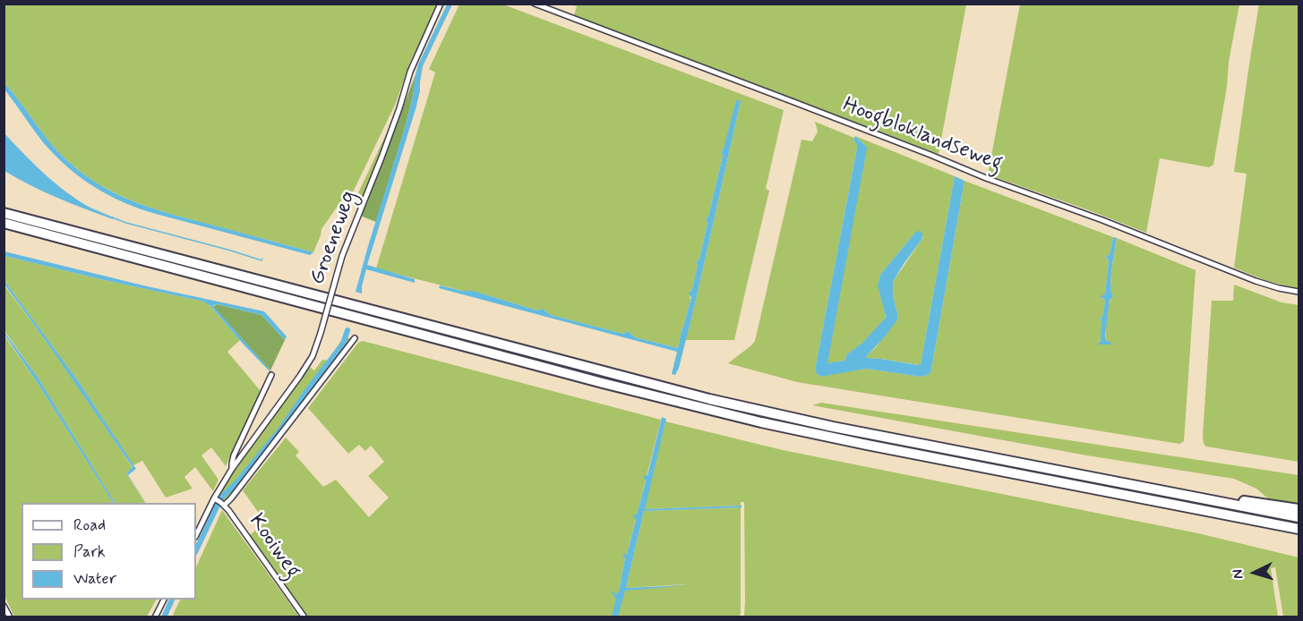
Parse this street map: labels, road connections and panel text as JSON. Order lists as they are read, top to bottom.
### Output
{
  "streets": {
    "street": ["Hoogbloklandseweg", "Groeneweg", "Kooiweg"]
  },
  "crossings": [
    ["Groeneweg", "Kooiweg"]
  ],
  "legend": ["Road", "Park", "Water"],
  "north": "left"
}
